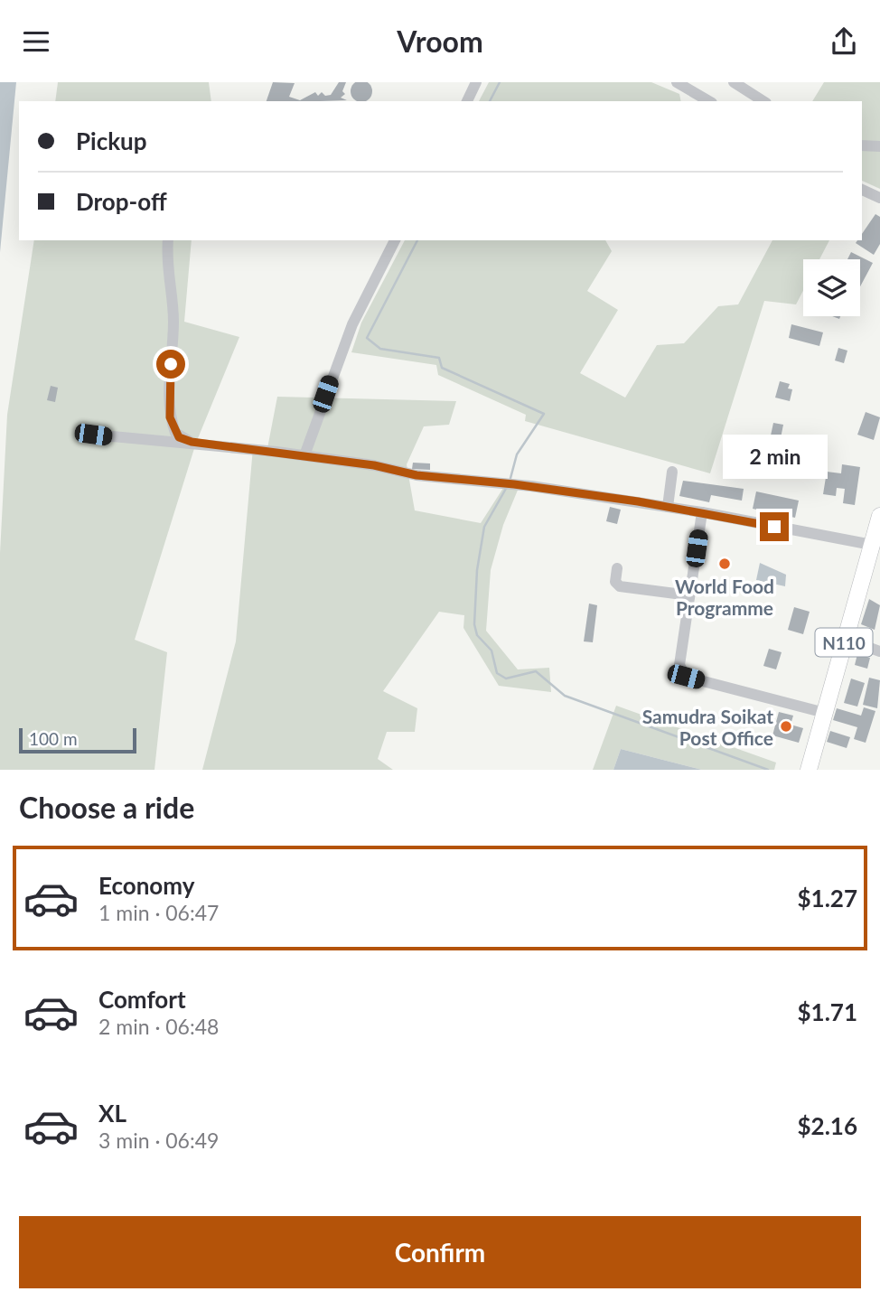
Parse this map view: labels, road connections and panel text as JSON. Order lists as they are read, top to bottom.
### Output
{
  "streets": {
    "highway": ["N110"]
  },
  "places": ["World Food Programme", "Samudra Soikat Post Office"],
  "scale_bar": "100 m",
  "page": {
    "header": "Vroom",
    "banner": ["Pickup", "Drop-off"],
    "bubble": "2 min",
    "scale": "100 m",
    "heading": "Choose a ride",
    "list": [
      {
        "name": "Economy",
        "note": "1 min · 06:47",
        "value": "$1.27"
      },
      {
        "name": "Comfort",
        "note": "2 min · 06:48",
        "value": "$1.71"
      },
      {
        "name": "XL",
        "note": "3 min · 06:49",
        "value": "$2.16"
      }
    ],
    "buttons": "Confirm"
  }
}
